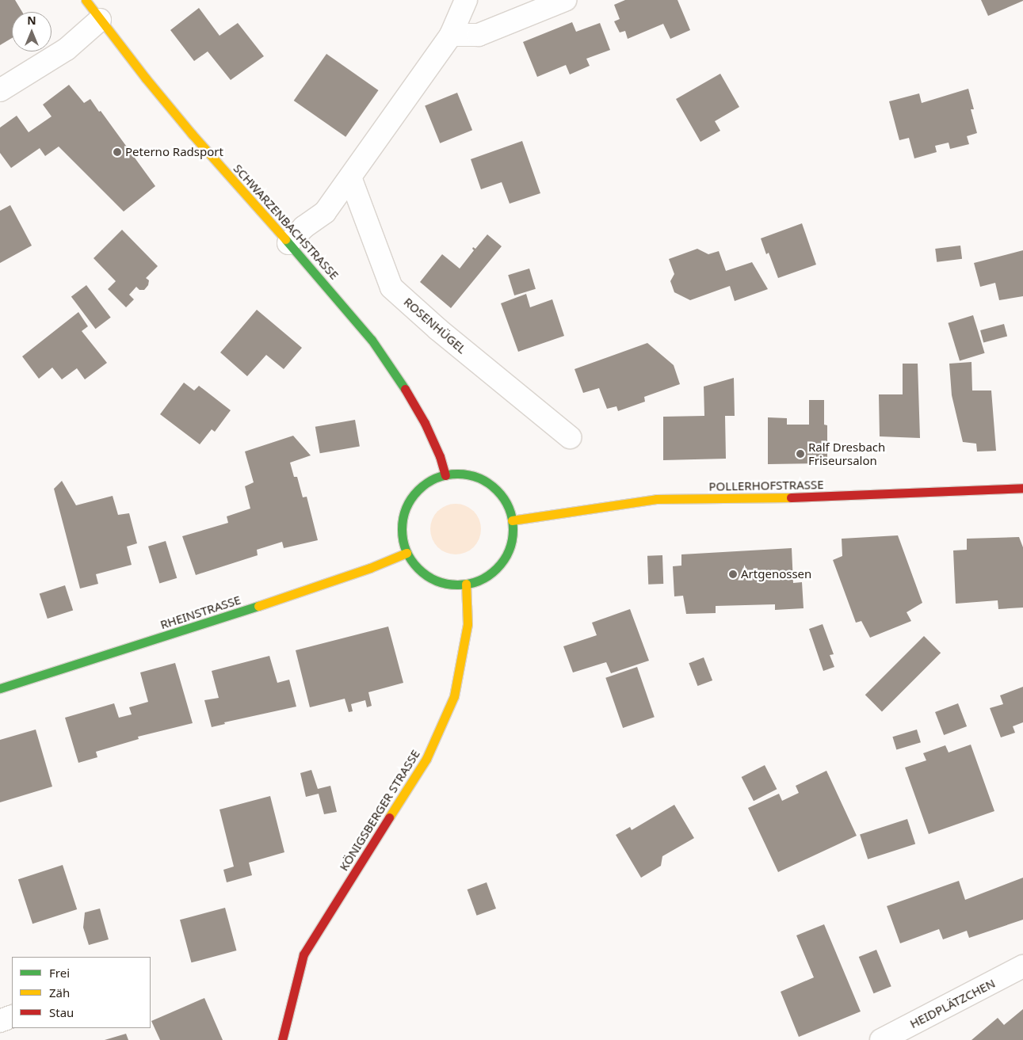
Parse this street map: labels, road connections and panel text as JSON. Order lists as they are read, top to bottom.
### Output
{
  "streets": {
    "main road": [
      "SCHWARZENBACHSTRASSE",
      "POLLERHOFSTRASSE",
      "RHEINSTRASSE",
      "KÖNIGSBERGER STRASSE"
    ],
    "street": ["ROSENHÜGEL", "HEIDPLÄTZCHEN"]
  },
  "crossings": [
    ["SCHWARZENBACHSTRASSE", "POLLERHOFSTRASSE"],
    ["SCHWARZENBACHSTRASSE", "RHEINSTRASSE"],
    ["SCHWARZENBACHSTRASSE", "KÖNIGSBERGER STRASSE"],
    ["POLLERHOFSTRASSE", "RHEINSTRASSE"],
    ["POLLERHOFSTRASSE", "KÖNIGSBERGER STRASSE"],
    ["RHEINSTRASSE", "KÖNIGSBERGER STRASSE"]
  ],
  "places": ["Peterno Radsport", "Ralf Dresbach Friseursalon", "Artgenossen"],
  "legend": ["Frei", "Zäh", "Stau"],
  "north": "top"
}
